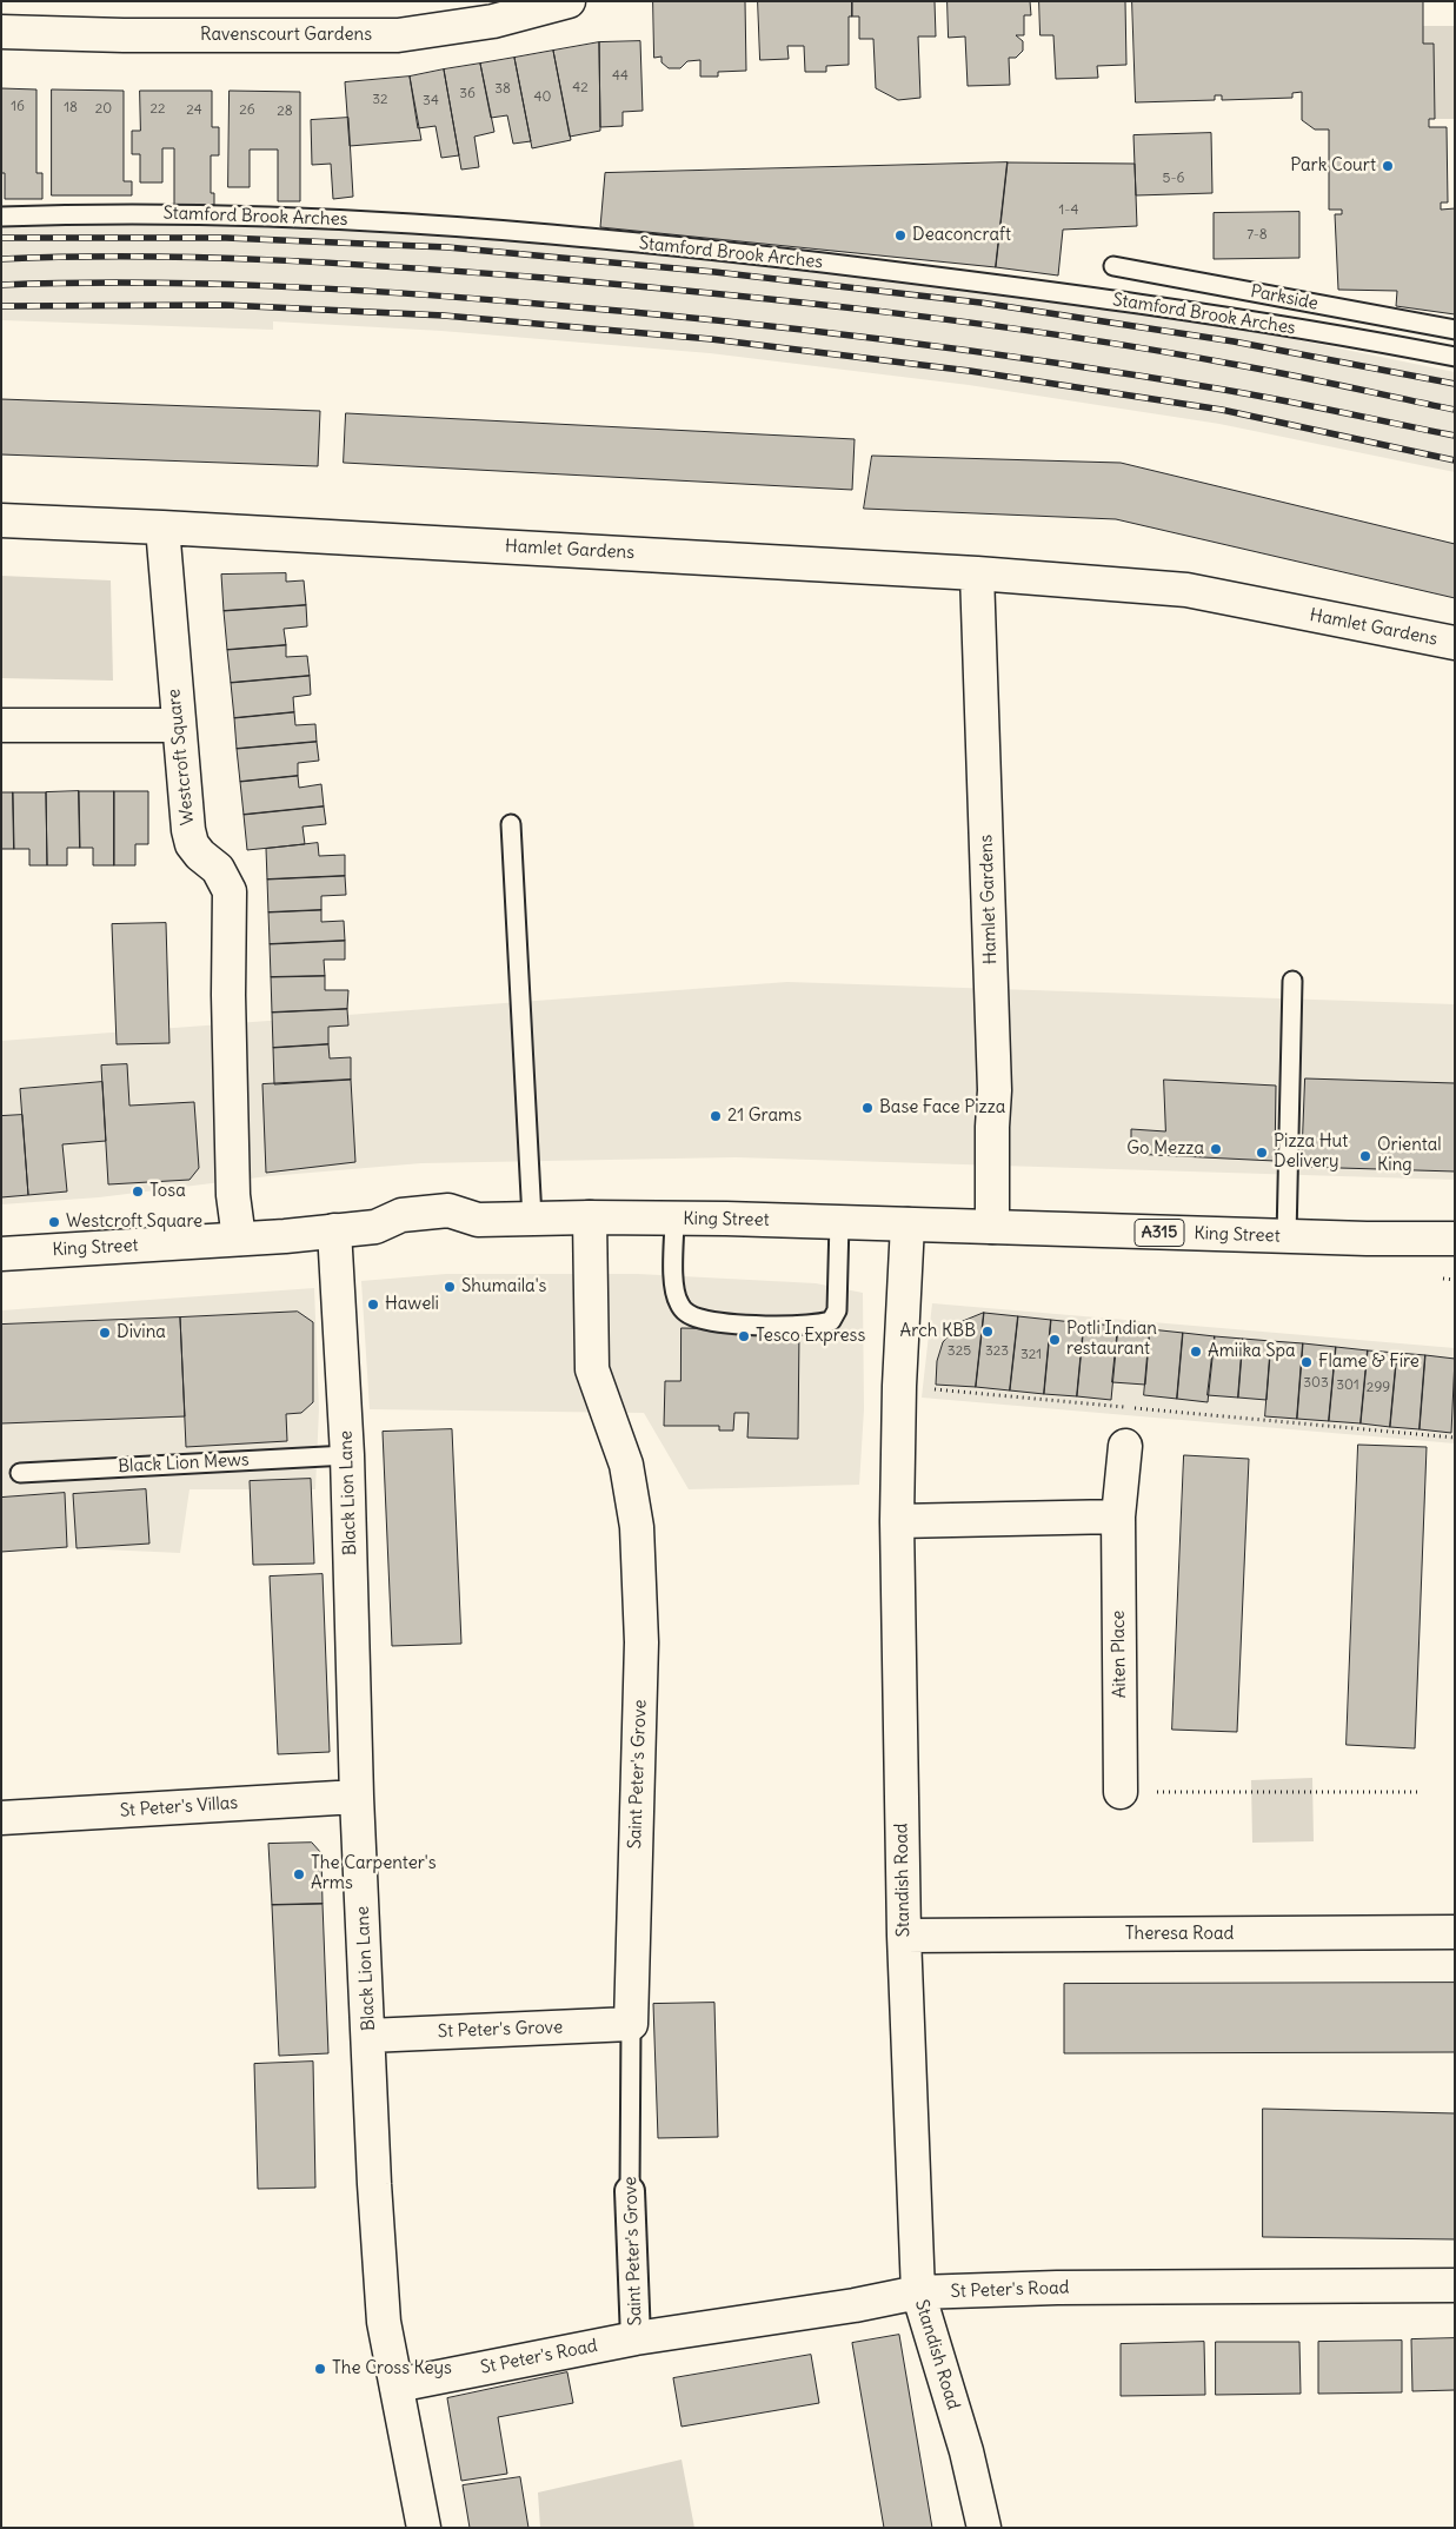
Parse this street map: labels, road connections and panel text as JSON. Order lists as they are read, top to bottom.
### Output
{
  "streets": {
    "street": [
      "Ravenscourt Gardens",
      "Hamlet Gardens",
      "Westcroft Square",
      "King Street",
      "A315",
      "Black Lion Lane",
      "Aiten Place",
      "Saint Peter's Grove",
      "St Peter's Villas",
      "Standish Road",
      "Theresa Road",
      "St Peter's Grove",
      "St Peter's Road"
    ],
    "lane": ["Stamford Brook Arches", "Parkside", "Black Lion Mews"]
  },
  "crossings": [
    ["Hamlet Gardens", "Westcroft Square"],
    ["Hamlet Gardens", "King Street"],
    ["Westcroft Square", "King Street"],
    ["King Street", "Black Lion Lane"],
    ["King Street", "Saint Peter's Grove"],
    ["King Street", "Standish Road"],
    ["Black Lion Mews", "Black Lion Lane"],
    ["Black Lion Lane", "St Peter's Villas"],
    ["Black Lion Lane", "St Peter's Grove"],
    ["Black Lion Lane", "St Peter's Road"],
    ["Saint Peter's Grove", "St Peter's Grove"],
    ["Saint Peter's Grove", "St Peter's Road"],
    ["Standish Road", "Theresa Road"],
    ["Standish Road", "St Peter's Road"]
  ],
  "places": [
    "Park Court",
    "Deaconcraft",
    "Base Face Pizza",
    "21 Grams",
    "Go Mezza",
    "Pizza Hut Delivery",
    "Oriental King",
    "Tosa",
    "Westcroft Square",
    "Shumaila's",
    "Haweli",
    "Arch KBB",
    "Divina",
    "Tesco Express",
    "Potli Indian restaurant",
    "Amiika Spa",
    "Flame & Fire",
    "The Carpenter's Arms",
    "The Cross Keys"
  ],
  "house_numbers": [
    "44",
    "42",
    "38",
    "36",
    "40",
    "32",
    "34",
    "16",
    "18",
    "20",
    "22",
    "24",
    "26",
    "28",
    "5-6",
    "1-4",
    "7-8",
    "325",
    "323",
    "321",
    "303",
    "301",
    "299"
  ]
}
